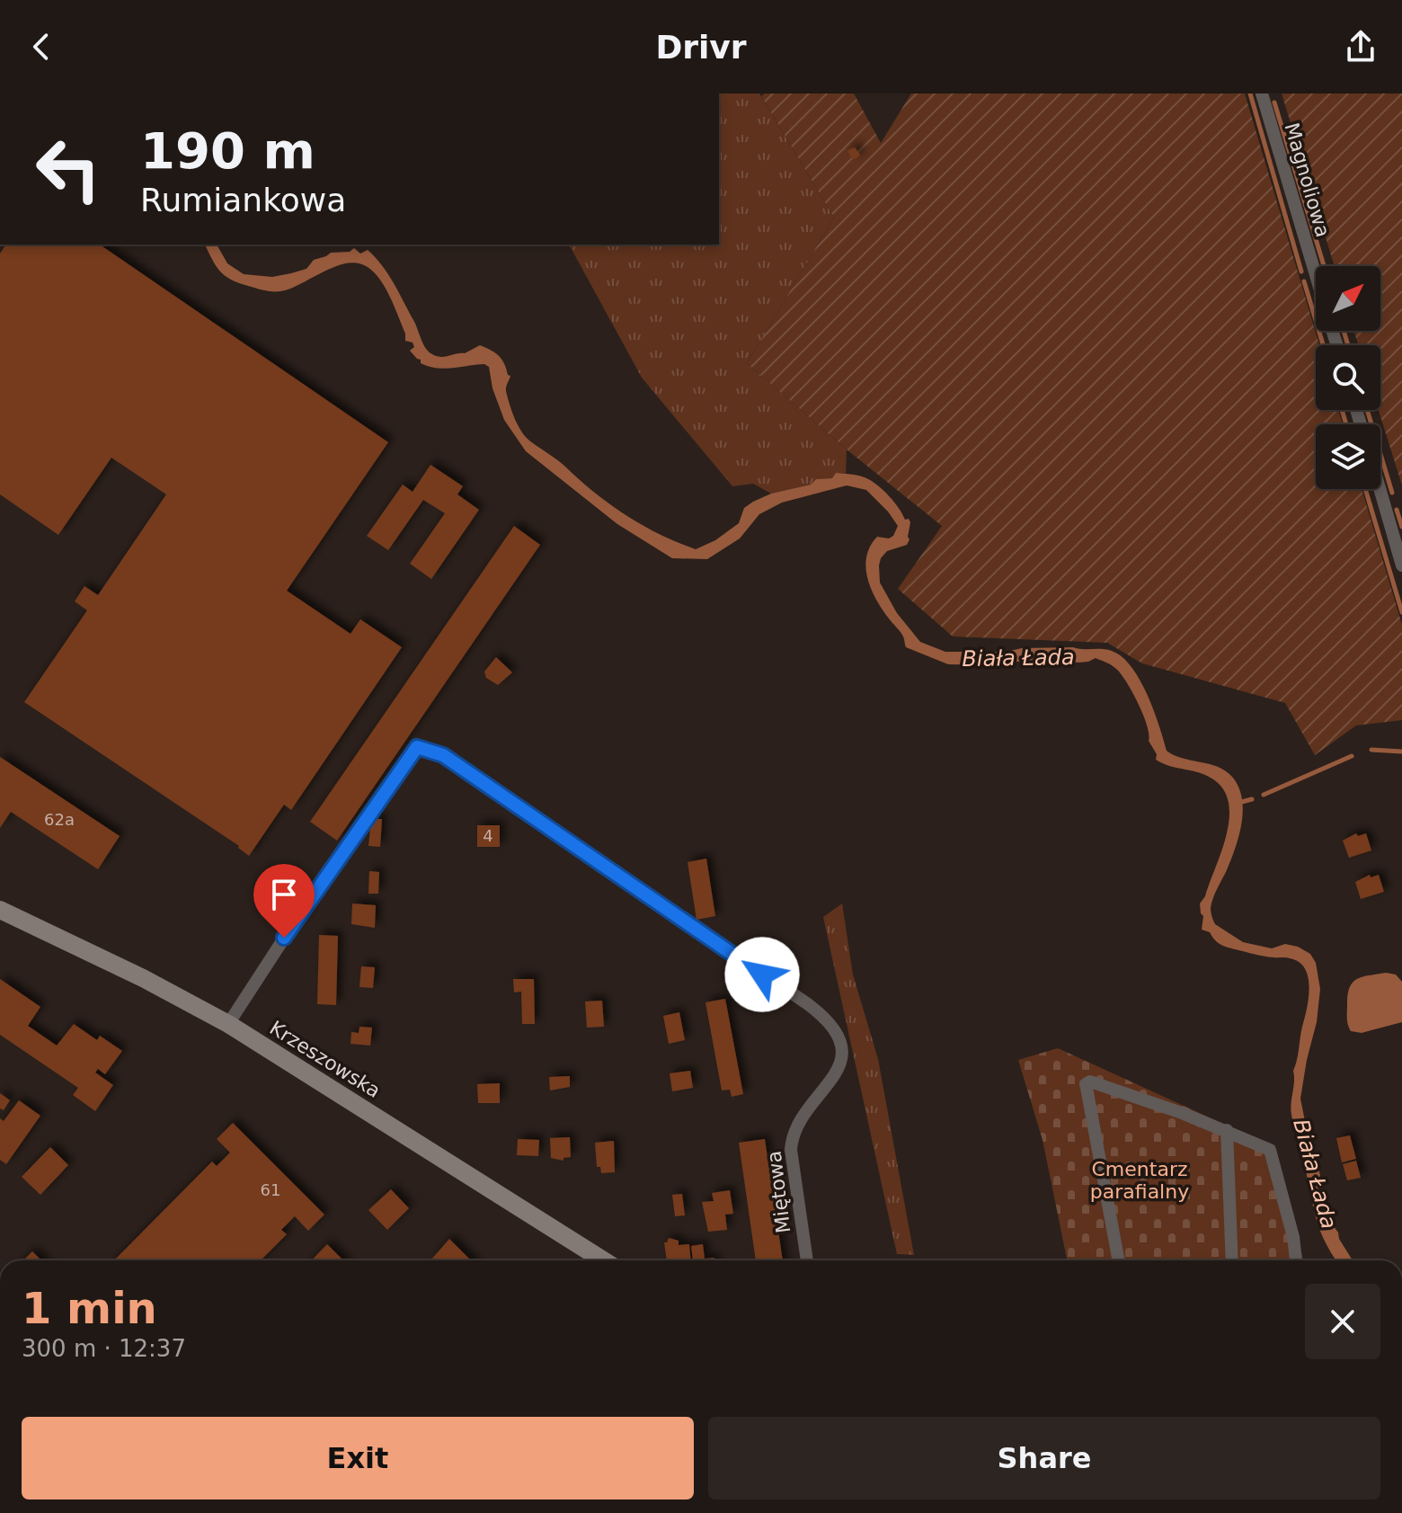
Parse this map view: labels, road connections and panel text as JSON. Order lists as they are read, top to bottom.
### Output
{
  "streets": {
    "main road": ["Krzeszowska"],
    "street": ["Magnoliowa", "Miętowa"]
  },
  "crossings": [
    ["Krzeszowska", "Miętowa"]
  ],
  "water": ["Biała Łada"],
  "parks": ["Cmentarz parafialny"],
  "house_numbers": ["62a", "4", "61"],
  "north": "top right",
  "page": {
    "header": "Drivr",
    "turn": ["190 m", "Rumiankowa"],
    "heading": ["1 min", "300 m · 12:37"],
    "buttons": ["Exit", "Share"]
  }
}
